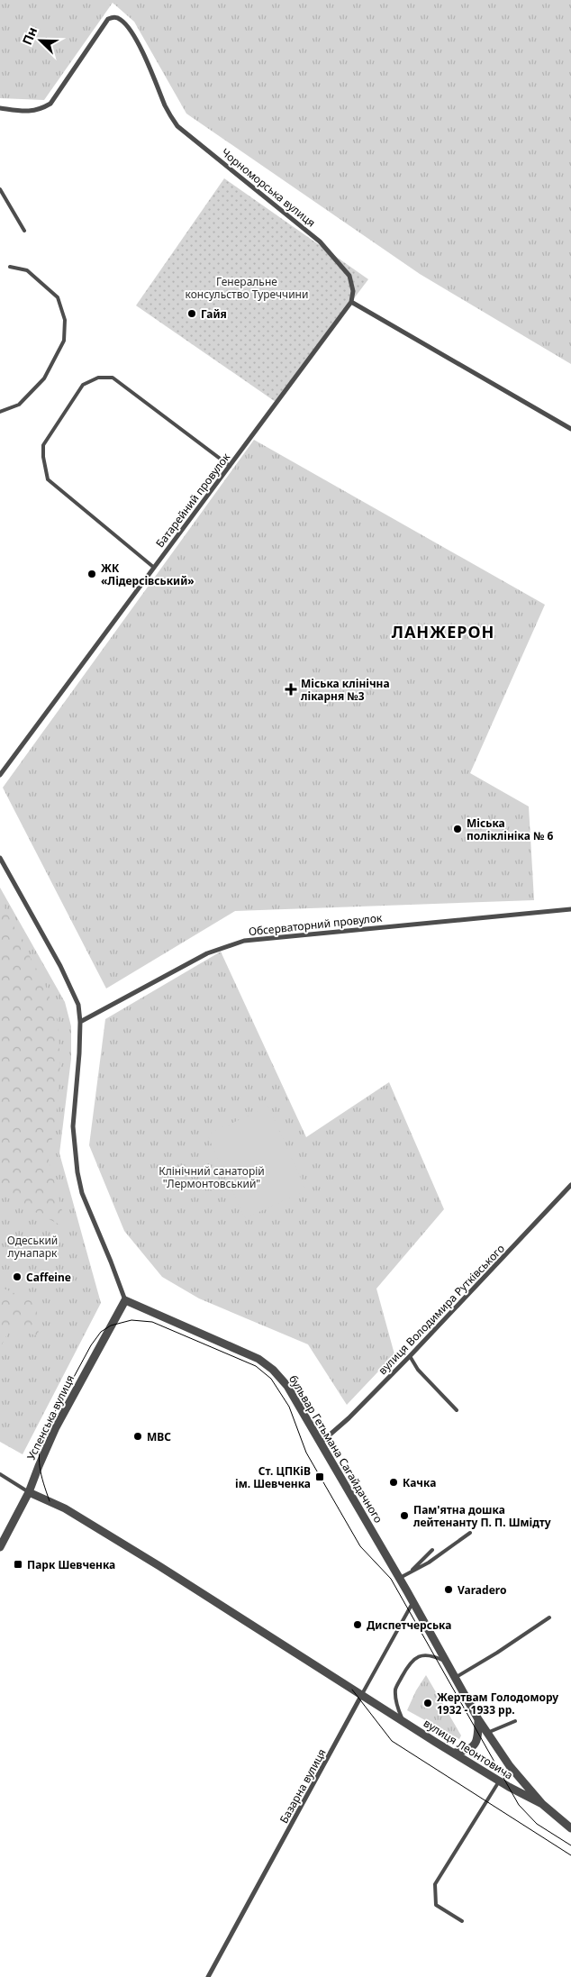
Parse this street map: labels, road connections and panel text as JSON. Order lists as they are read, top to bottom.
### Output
{
  "streets": {
    "street": [
      "Чорноморська вулиця",
      "Батарейний провулок",
      "Обсерваторний провулок",
      "вулиця Володимира Рутківського",
      "Успенська вулиця",
      "бульвар Гетьмана Сагайдачного",
      "вулиця Леонтовича",
      "Базарна вулиця"
    ]
  },
  "crossings": [
    ["Чорноморська вулиця", "Батарейний провулок"],
    ["вулиця Володимира Рутківського", "бульвар Гетьмана Сагайдачного"],
    ["Успенська вулиця", "бульвар Гетьмана Сагайдачного"],
    ["Успенська вулиця", "вулиця Леонтовича"],
    ["бульвар Гетьмана Сагайдачного", "вулиця Леонтовича"],
    ["бульвар Гетьмана Сагайдачного", "Базарна вулиця"],
    ["вулиця Леонтовича", "Базарна вулиця"]
  ],
  "districts": ["ЛАНЖЕРОН"],
  "parks": ["Генеральне консульство Туреччини", "Клінічний санаторій \"Лермонтовський\"", "Одеський лунапарк"],
  "places": {
    "other": [
      "Гайя",
      "ЖК «Лідерсівський»",
      "Міська поліклініка № 6",
      "Caffeine",
      "МВС",
      "Качка",
      "Пам'ятна дошка лейтенанту П. П. Шмідту",
      "Varadero",
      "Диспетчерська",
      "Жертвам Голодомору 1932 - 1933 рр."
    ],
    "health": ["Міська клінічна лікарня №3"],
    "transit": ["Ст. ЦПКіВ ім. Шевченка", "Парк Шевченка"]
  },
  "north": "top left"
}
